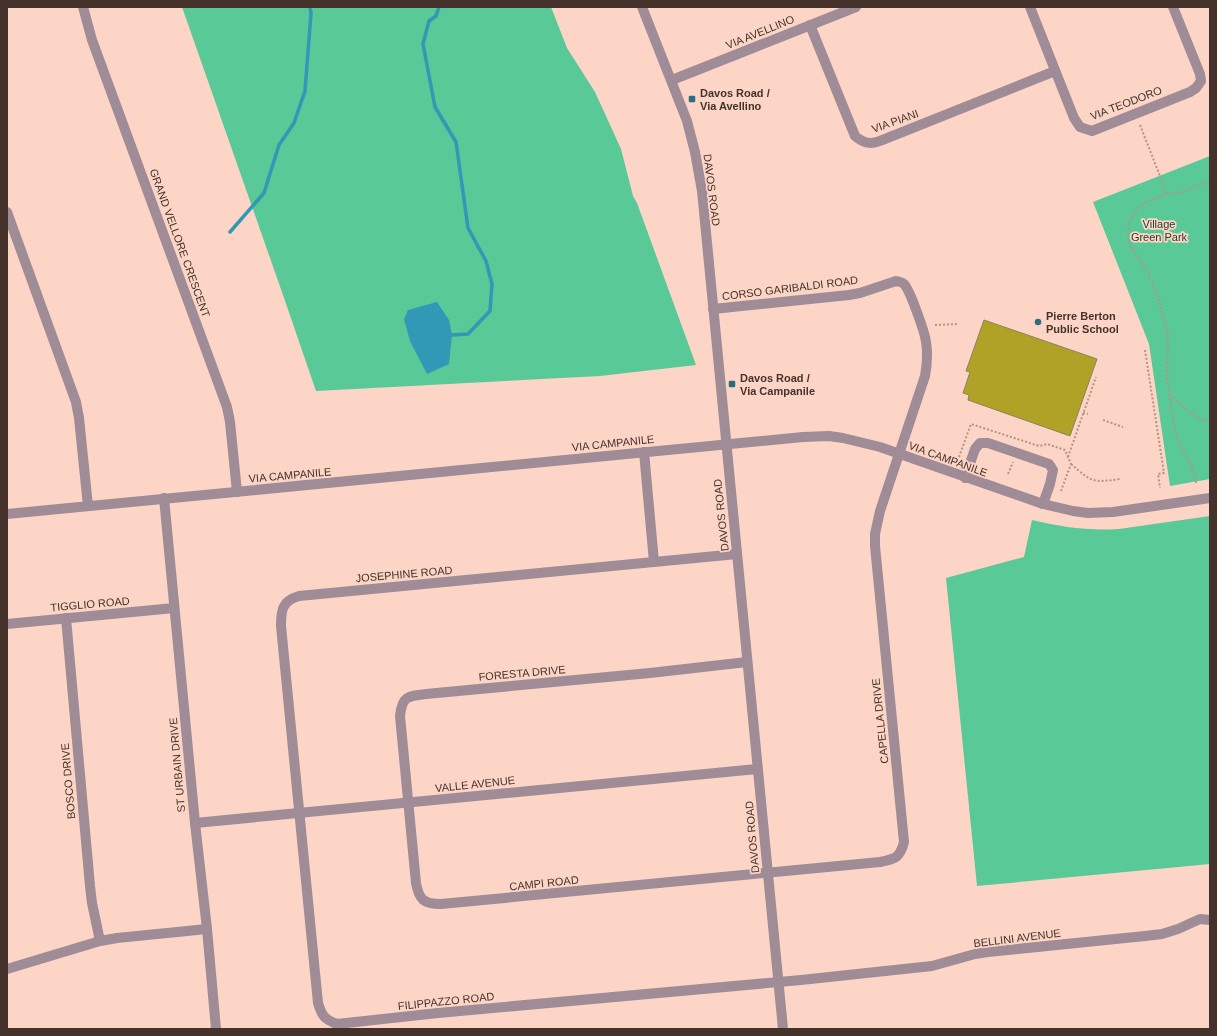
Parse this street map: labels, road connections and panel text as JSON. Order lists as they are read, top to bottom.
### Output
{
  "streets": {
    "street": [
      "VIA AVELLINO",
      "VIA TEODORO",
      "VIA PIANI",
      "DAVOS ROAD",
      "GRAND VELLORE CRESCENT",
      "CORSO GARIBALDI ROAD",
      "VIA CAMPANILE",
      "JOSEPHINE ROAD",
      "TIGGLIO ROAD",
      "FORESTA DRIVE",
      "CAPELLA DRIVE",
      "ST URBAIN DRIVE",
      "BOSCO DRIVE",
      "VALLE AVENUE",
      "CAMPI ROAD",
      "BELLINI AVENUE",
      "FILIPPAZZO ROAD"
    ]
  },
  "crossings": [
    ["VIA AVELLINO", "VIA PIANI"],
    ["VIA AVELLINO", "DAVOS ROAD"],
    ["VIA TEODORO", "VIA PIANI"],
    ["DAVOS ROAD", "CORSO GARIBALDI ROAD"],
    ["DAVOS ROAD", "VIA CAMPANILE"],
    ["DAVOS ROAD", "JOSEPHINE ROAD"],
    ["DAVOS ROAD", "FORESTA DRIVE"],
    ["DAVOS ROAD", "CAPELLA DRIVE"],
    ["DAVOS ROAD", "VALLE AVENUE"],
    ["DAVOS ROAD", "CAMPI ROAD"],
    ["DAVOS ROAD", "BELLINI AVENUE"],
    ["DAVOS ROAD", "FILIPPAZZO ROAD"],
    ["GRAND VELLORE CRESCENT", "VIA CAMPANILE"],
    ["CORSO GARIBALDI ROAD", "VIA CAMPANILE"],
    ["CORSO GARIBALDI ROAD", "CAPELLA DRIVE"],
    ["VIA CAMPANILE", "CAPELLA DRIVE"],
    ["VIA CAMPANILE", "ST URBAIN DRIVE"],
    ["JOSEPHINE ROAD", "VALLE AVENUE"],
    ["JOSEPHINE ROAD", "FILIPPAZZO ROAD"],
    ["TIGGLIO ROAD", "ST URBAIN DRIVE"],
    ["TIGGLIO ROAD", "BOSCO DRIVE"],
    ["FORESTA DRIVE", "VALLE AVENUE"],
    ["FORESTA DRIVE", "CAMPI ROAD"],
    ["CAPELLA DRIVE", "CAMPI ROAD"],
    ["ST URBAIN DRIVE", "VALLE AVENUE"],
    ["VALLE AVENUE", "CAMPI ROAD"],
    ["VALLE AVENUE", "FILIPPAZZO ROAD"],
    ["BELLINI AVENUE", "FILIPPAZZO ROAD"]
  ],
  "parks": ["Village Green Park"],
  "places": {
    "transit": ["Davos Road / Via Avellino", "Davos Road / Via Campanile"],
    "other": ["Pierre Berton Public School"]
  }
}
